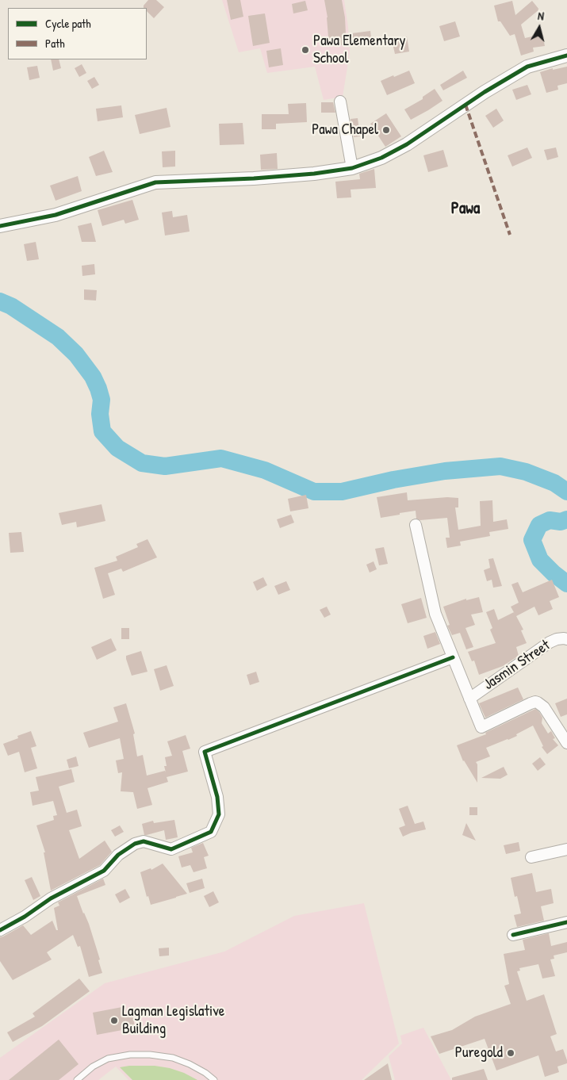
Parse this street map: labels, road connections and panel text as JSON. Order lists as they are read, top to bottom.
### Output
{
  "streets": {
    "street": ["Jasmin Street"]
  },
  "districts": ["Pawa"],
  "places": [
    "Pawa Elementary School",
    "Pawa Chapel",
    "Lagman Legislative Building",
    "Puregold"
  ],
  "legend": ["Cycle path", "Path"],
  "north": "top"
}
